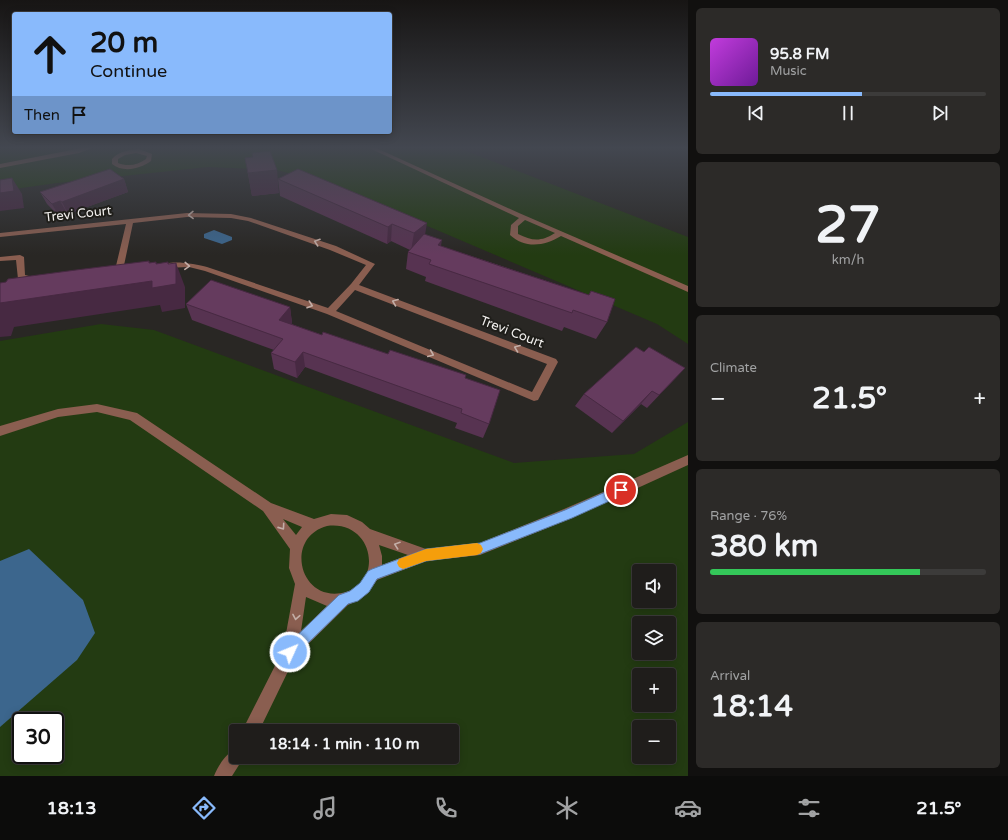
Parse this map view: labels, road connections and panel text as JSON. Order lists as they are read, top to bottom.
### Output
{
  "streets": {
    "street": ["Trevi Court"]
  },
  "page": {
    "turn": ["20 m", "Continue"],
    "song": ["95.8 FM", "Music"],
    "then": "Then",
    "tile": [
      ["27", "km/h"],
      "Climate",
      ["Range · 76%", "380 km"],
      ["Arrival", "18:14"]
    ],
    "heat": ["−", "21.5°", "+"],
    "map_buttons": ["+", "−"],
    "limit": "30",
    "trip": "18:14 · 1 min · 110 m",
    "tabs": ["18:13", "21.5°"]
  }
}
